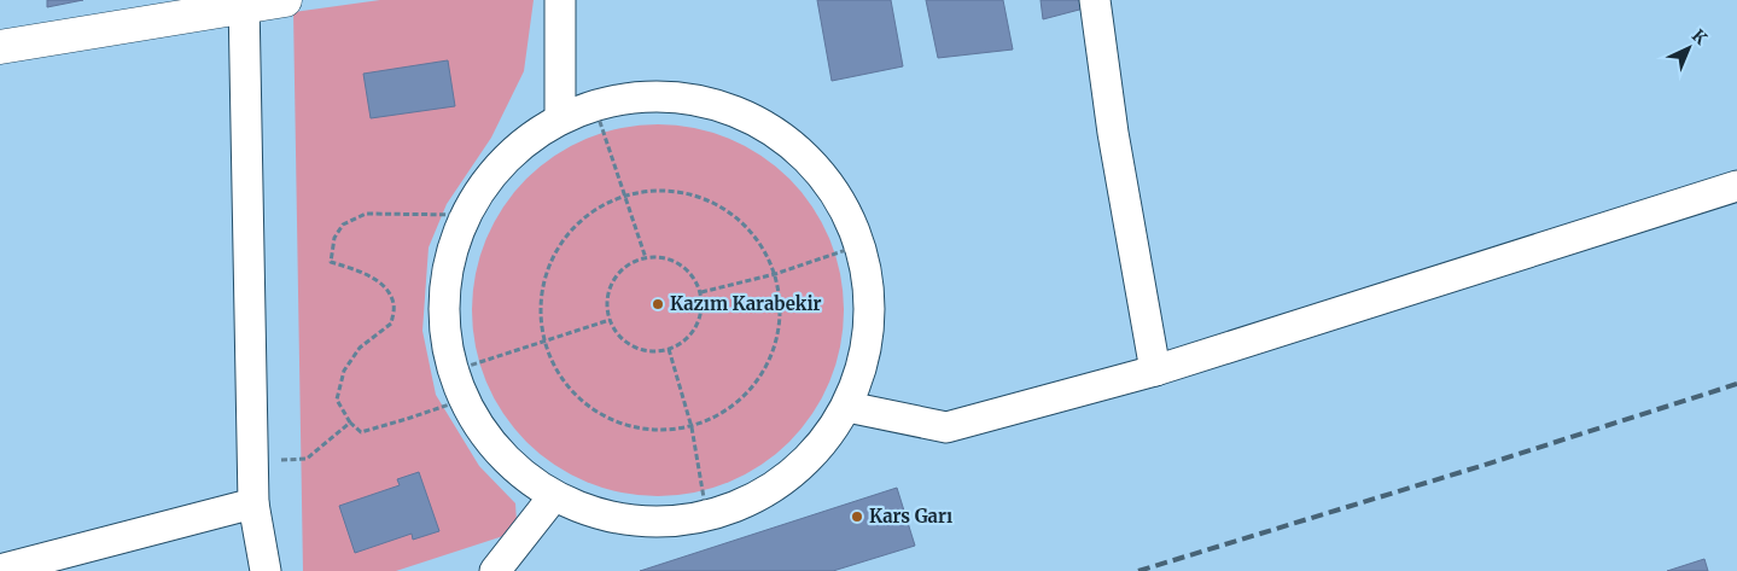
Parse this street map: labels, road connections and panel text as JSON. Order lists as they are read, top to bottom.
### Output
{
  "places": ["Kazım Karabekir", "Kars Garı"],
  "north": "top right"
}
